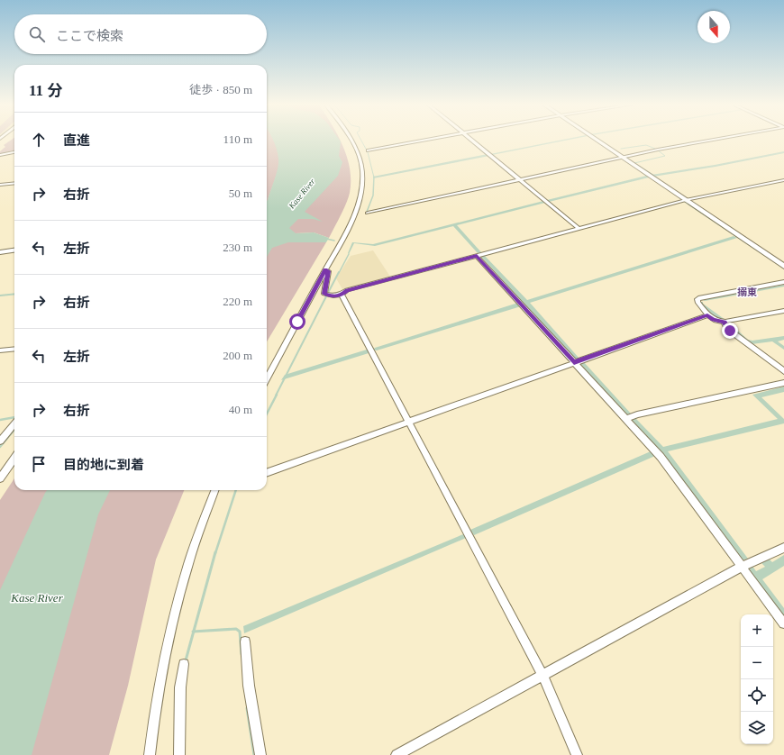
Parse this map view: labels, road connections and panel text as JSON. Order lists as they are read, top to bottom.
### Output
{
  "districts": ["搦東"],
  "water": ["Kase River"],
  "north": "bottom",
  "page": {
    "search": "ここで検索",
    "heading": ["11 分", "徒歩 · 850 m"],
    "list": [
      ["直進", "110 m"],
      ["右折", "50 m"],
      ["左折", "230 m"],
      ["右折", "220 m"],
      ["左折", "200 m"],
      ["右折", "40 m"],
      "目的地に到着"
    ],
    "map_buttons": ["+", "−"]
  }
}
